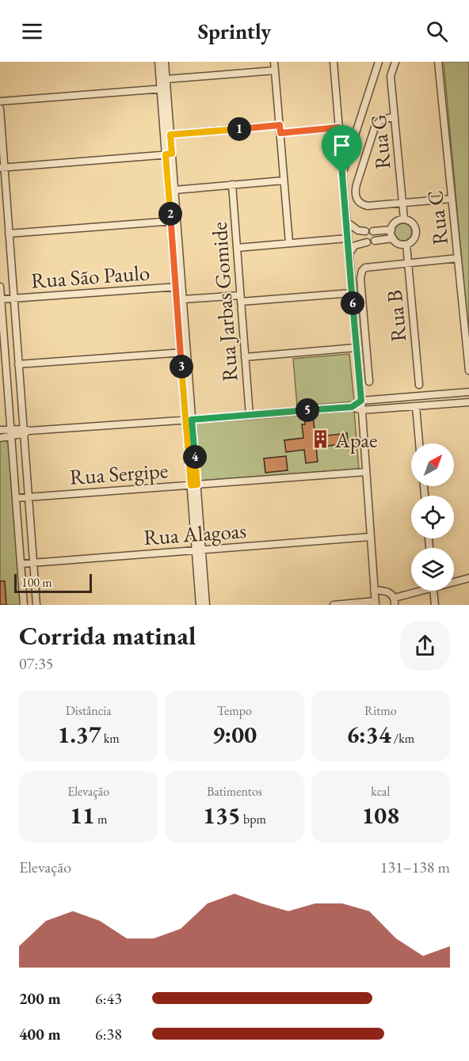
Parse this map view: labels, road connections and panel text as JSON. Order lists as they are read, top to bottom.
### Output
{
  "streets": {
    "street": [
      "Rua G",
      "Rua C",
      "Rua São Paulo",
      "Rua Jarbas Gomide",
      "Rua B",
      "Rua Sergipe",
      "Rua Alagoas"
    ]
  },
  "crossings": [
    ["Rua G", "Rua B"]
  ],
  "places": {
    "building": ["Apae"]
  },
  "scale_bar": "100 m",
  "north": "top right",
  "page": {
    "header": "Sprintly",
    "pins": [
      "1",
      "2",
      "6",
      "3",
      "5",
      "4"
    ],
    "scale": "100 m",
    "heading": ["Corrida matinal", "07:35"],
    "stats": [
      ["Distância", "1.37 km"],
      ["Tempo", "9:00"],
      ["Ritmo", "6:34 /km"],
      ["Elevação", "11 m"],
      ["Batimentos", "135 bpm"],
      ["kcal", "108"]
    ],
    "chart": ["Elevação", "131–138 m"],
    "list": [
      {
        "name": "200 m",
        "note": "6:43"
      },
      {
        "name": "400 m",
        "note": "6:38"
      }
    ]
  }
}
